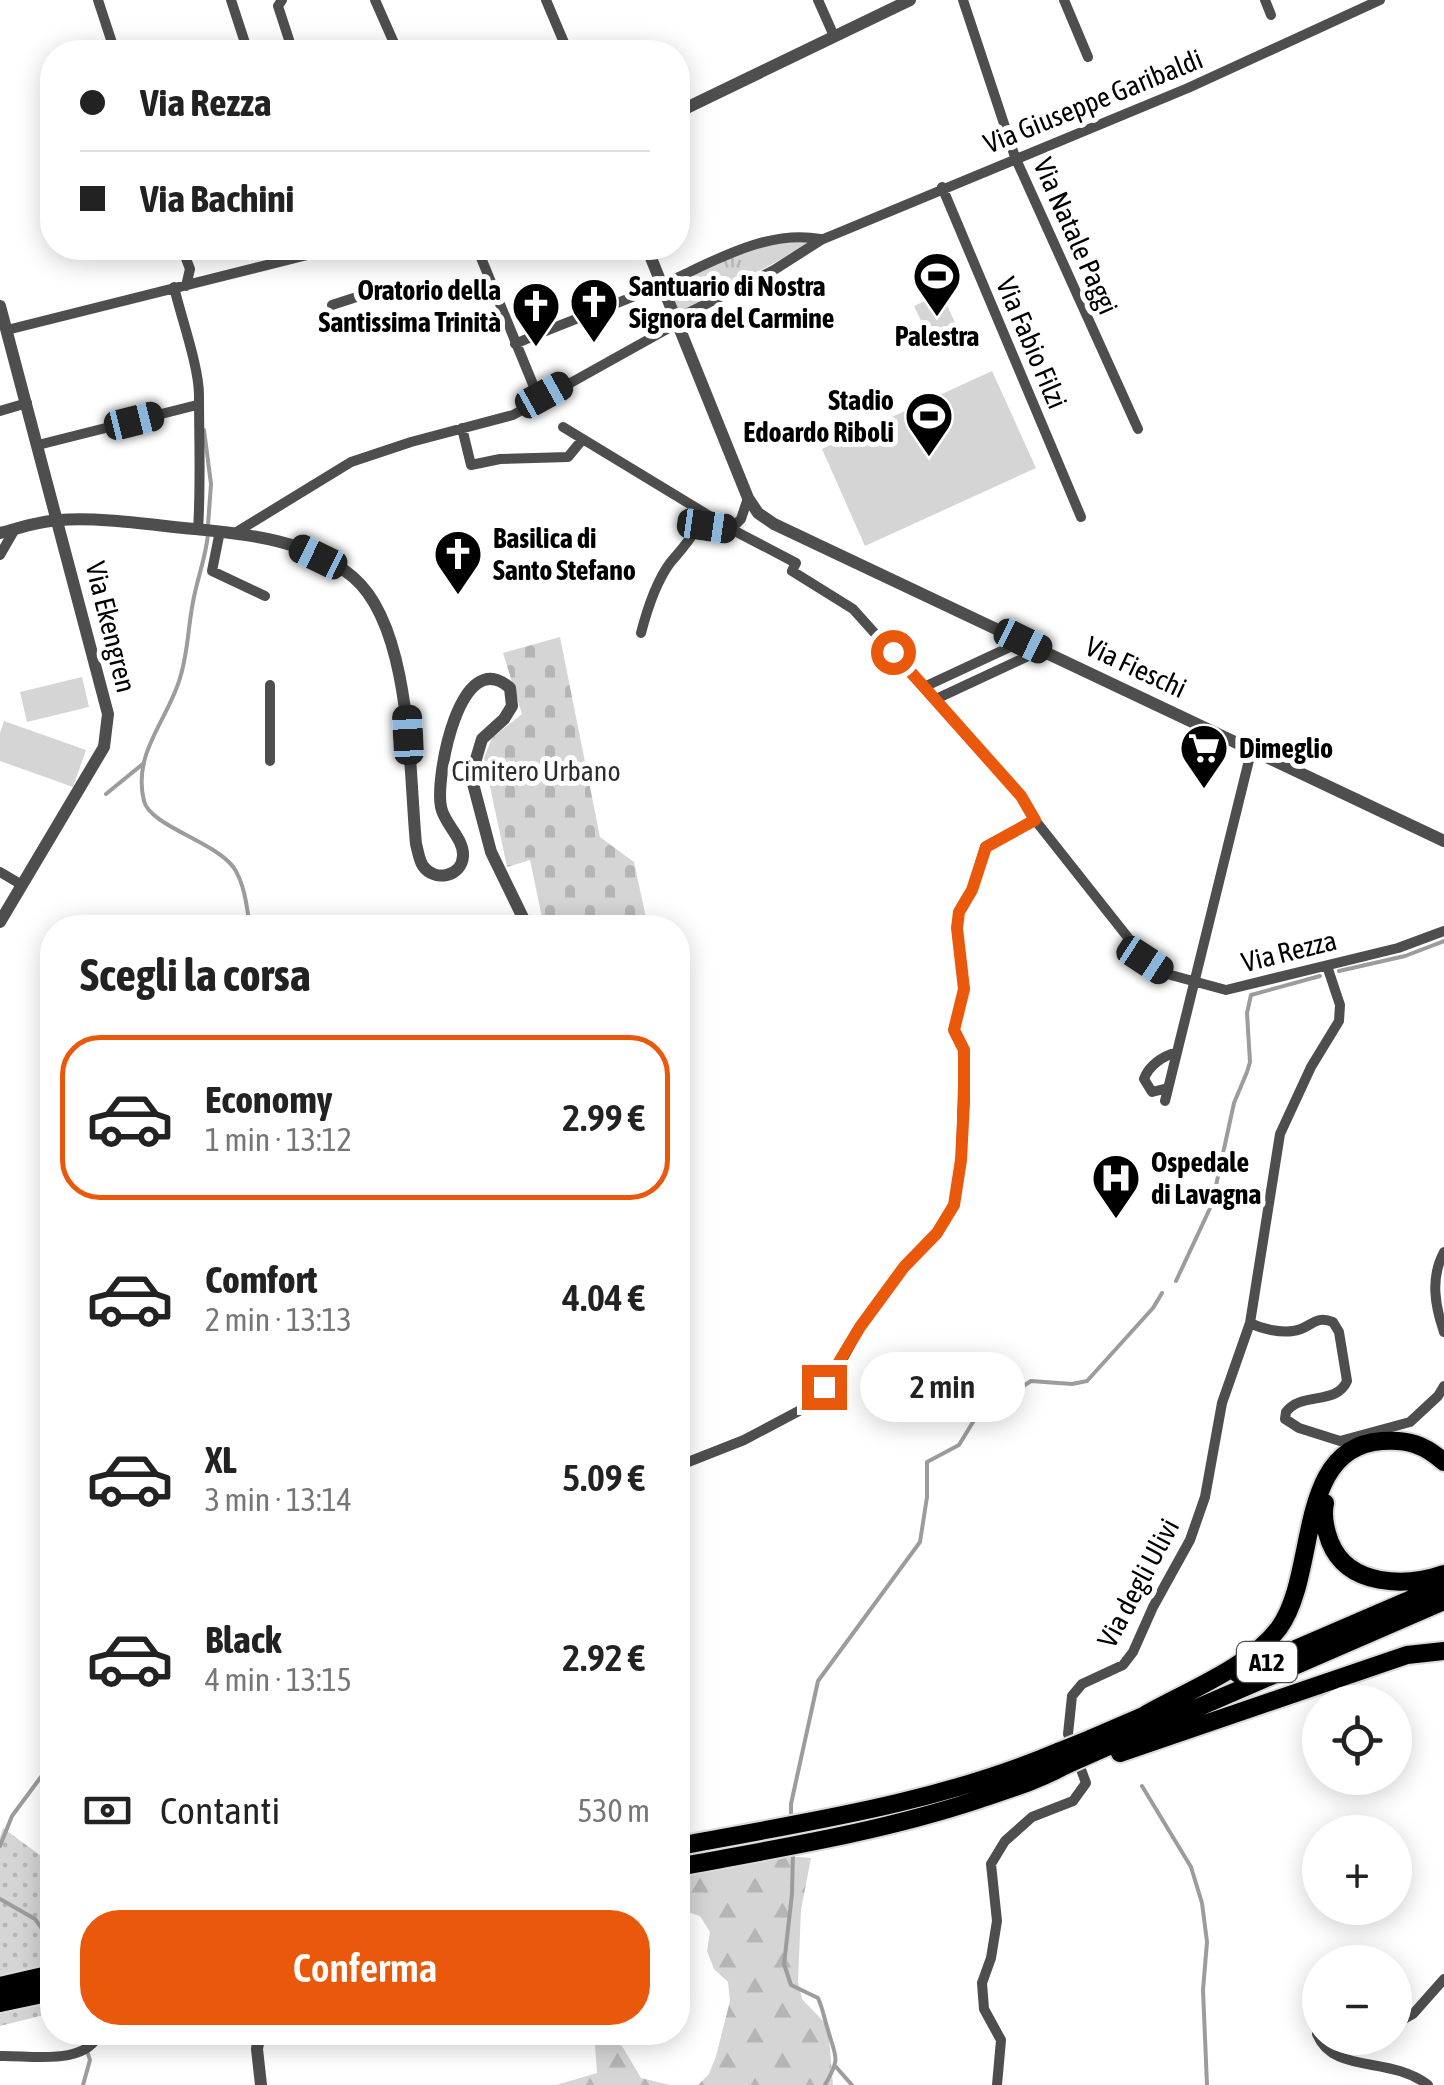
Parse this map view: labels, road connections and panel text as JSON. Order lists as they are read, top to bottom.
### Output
{
  "streets": {
    "highway": ["A12"],
    "street": [
      "Via Giuseppe Garibaldi",
      "Via Natale Paggi",
      "Via Fabio Filzi",
      "Via Ekengren",
      "Via Fieschi",
      "Via Rezza",
      "Via degli Ulivi"
    ]
  },
  "crossings": [
    ["Via Giuseppe Garibaldi", "Via Natale Paggi"],
    ["Via Giuseppe Garibaldi", "Via Fabio Filzi"],
    ["Via Rezza", "Via degli Ulivi"]
  ],
  "parks": ["Cimitero Urbano"],
  "places": {
    "sports": ["Palestra", "Stadio Edoardo Riboli"],
    "church": ["Santuario di Nostra Signora del Carmine", "Oratorio della Santissima Trinità", "Basilica di Santo Stefano"],
    "supermarket": ["Dimeglio"],
    "hospital": ["Ospedale di Lavagna"]
  },
  "page": {
    "banner": ["Via Rezza", "Via Bachini"],
    "heading": "Scegli la corsa",
    "list": [
      {
        "name": "Economy",
        "note": "1 min · 13:12",
        "value": "2.99 €"
      },
      {
        "name": "Comfort",
        "note": "2 min · 13:13",
        "value": "4.04 €"
      },
      {
        "name": "XL",
        "note": "3 min · 13:14",
        "value": "5.09 €"
      },
      {
        "name": "Black",
        "note": "4 min · 13:15",
        "value": "2.92 €"
      }
    ],
    "bubble": "2 min",
    "map_buttons": ["+", "−"],
    "pay": ["Contanti", "530 m"],
    "buttons": "Conferma"
  }
}
